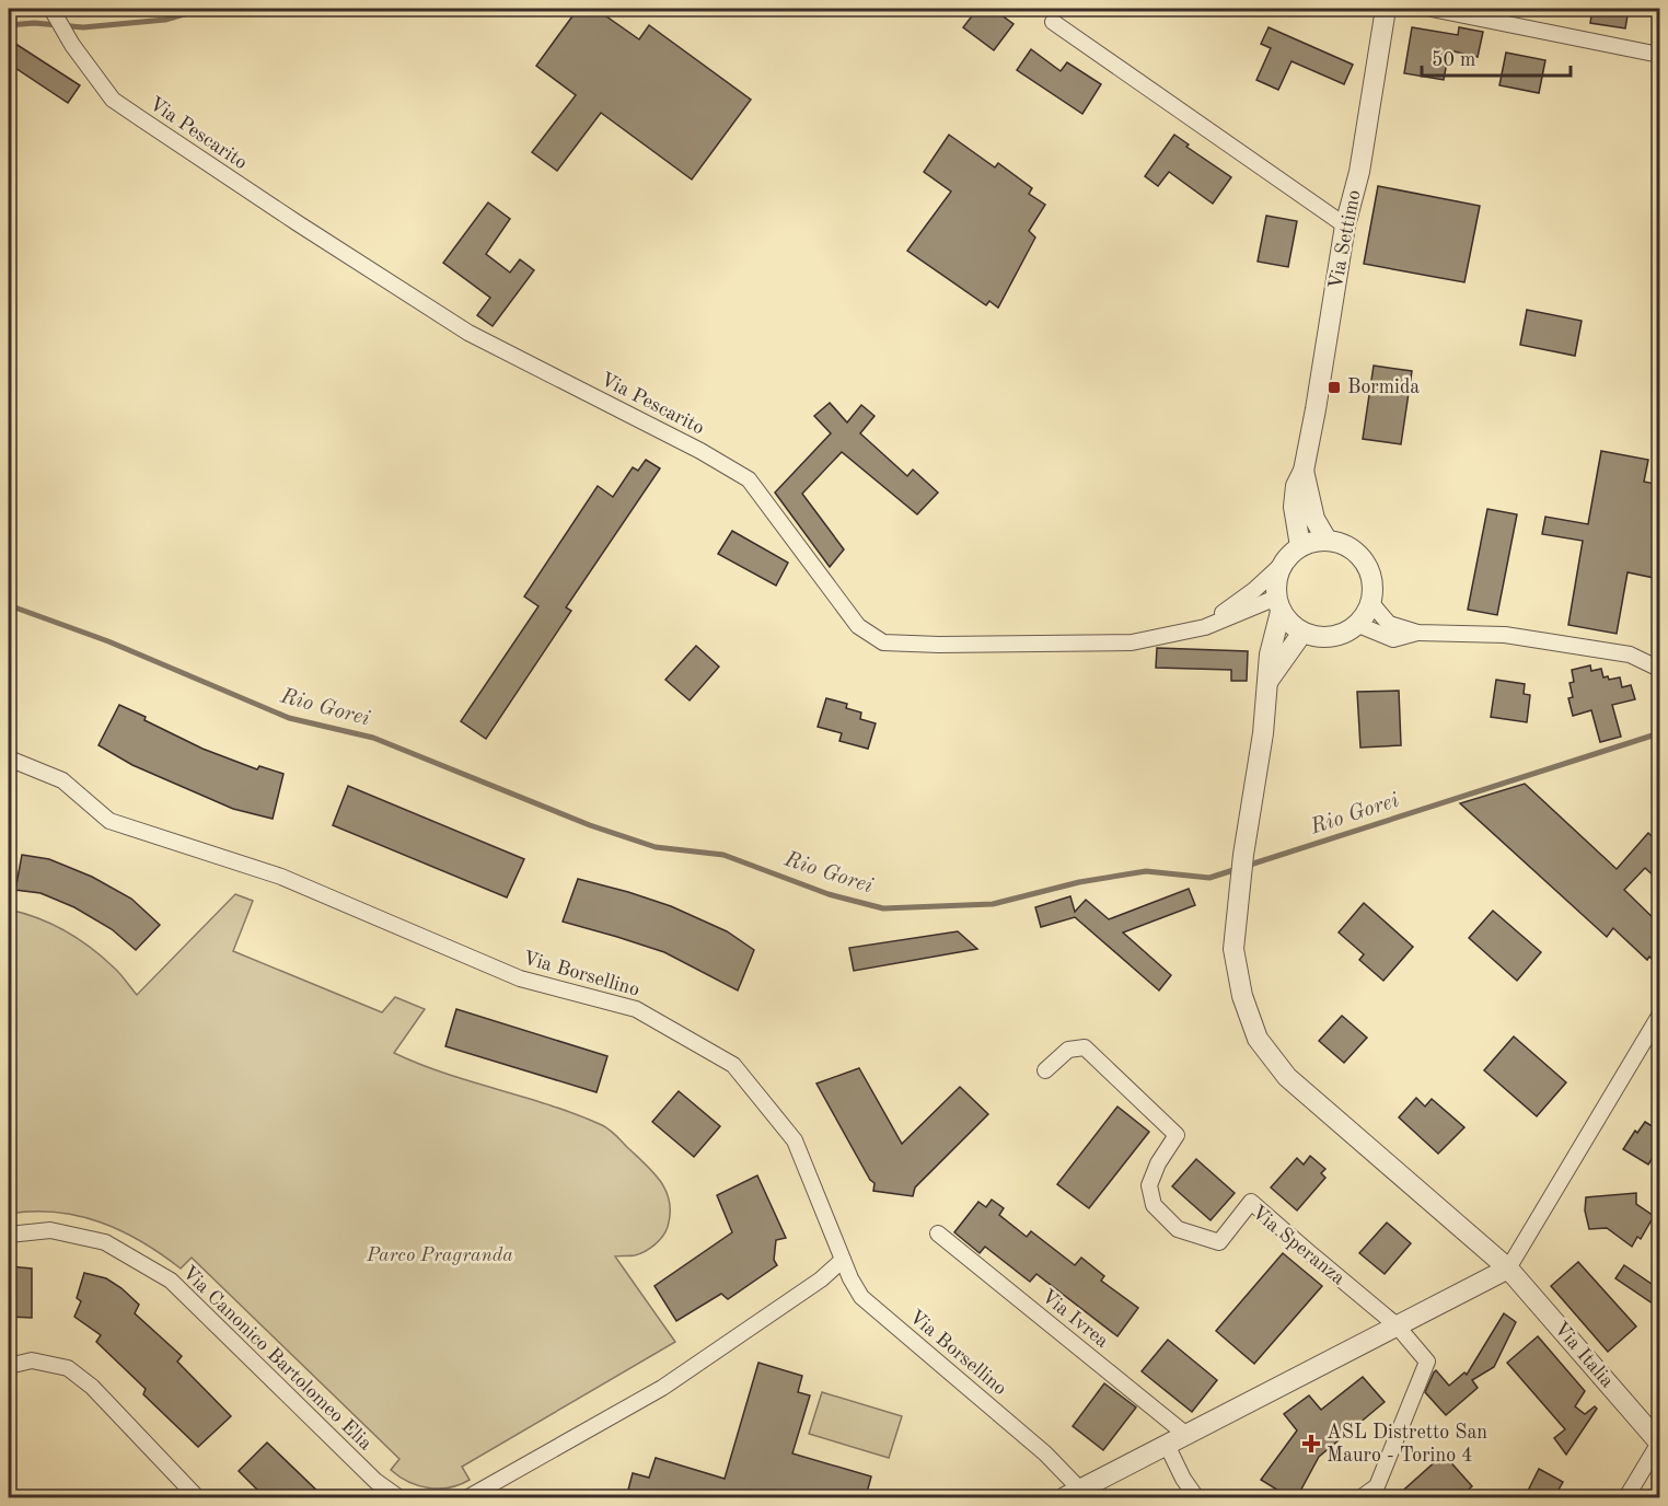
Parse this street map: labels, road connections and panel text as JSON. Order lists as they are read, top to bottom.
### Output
{
  "streets": {
    "street": [
      "Via Pescarito",
      "Via Settimo",
      "Via Borsellino",
      "Via Speranza",
      "Via Ivrea",
      "Via Italia",
      "Via Canonico Bartolomeo Elia"
    ]
  },
  "crossings": [
    ["Via Pescarito", "Via Settimo"],
    ["Via Pescarito", "Via Italia"],
    ["Via Settimo", "Via Italia"]
  ],
  "water": ["Rio Gorei"],
  "parks": ["Parco Pragranda"],
  "places": {
    "transit": ["Bormida"],
    "health": ["ASL Distretto San Mauro - Torino 4"]
  },
  "scale_bar": "50 m"
}
